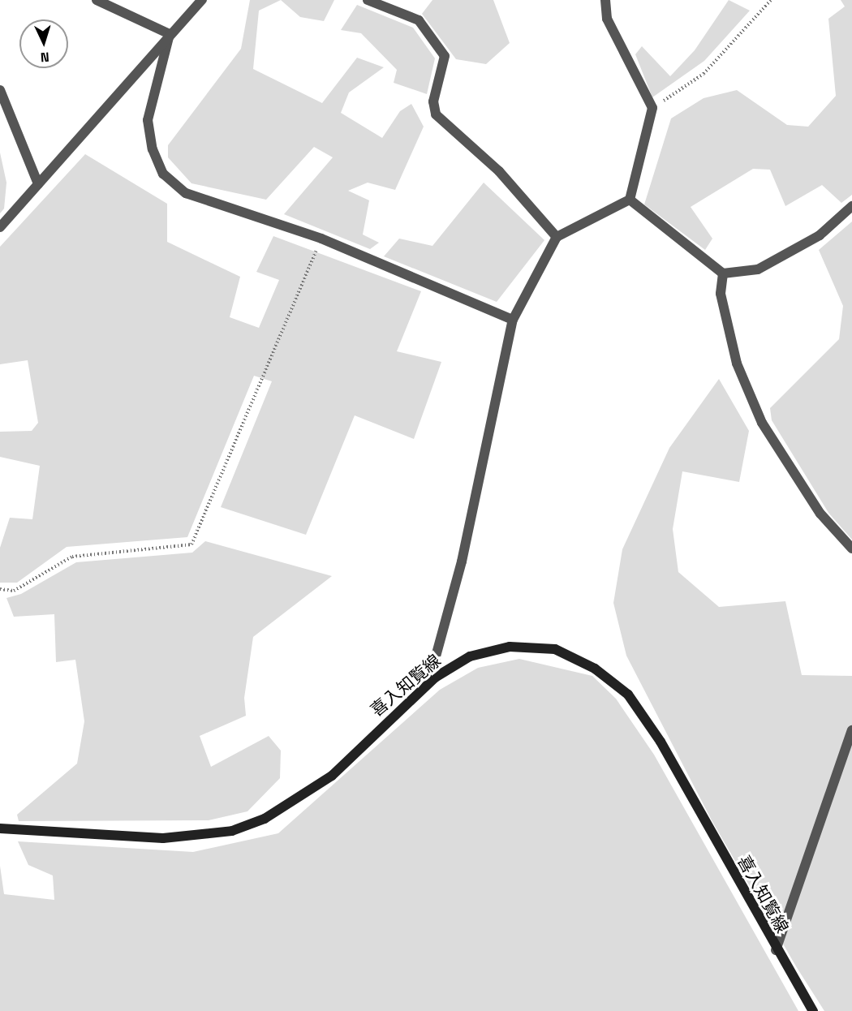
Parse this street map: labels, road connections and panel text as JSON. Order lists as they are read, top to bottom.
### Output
{
  "streets": {
    "main road": ["喜入知覧線"]
  },
  "north": "bottom"
}
